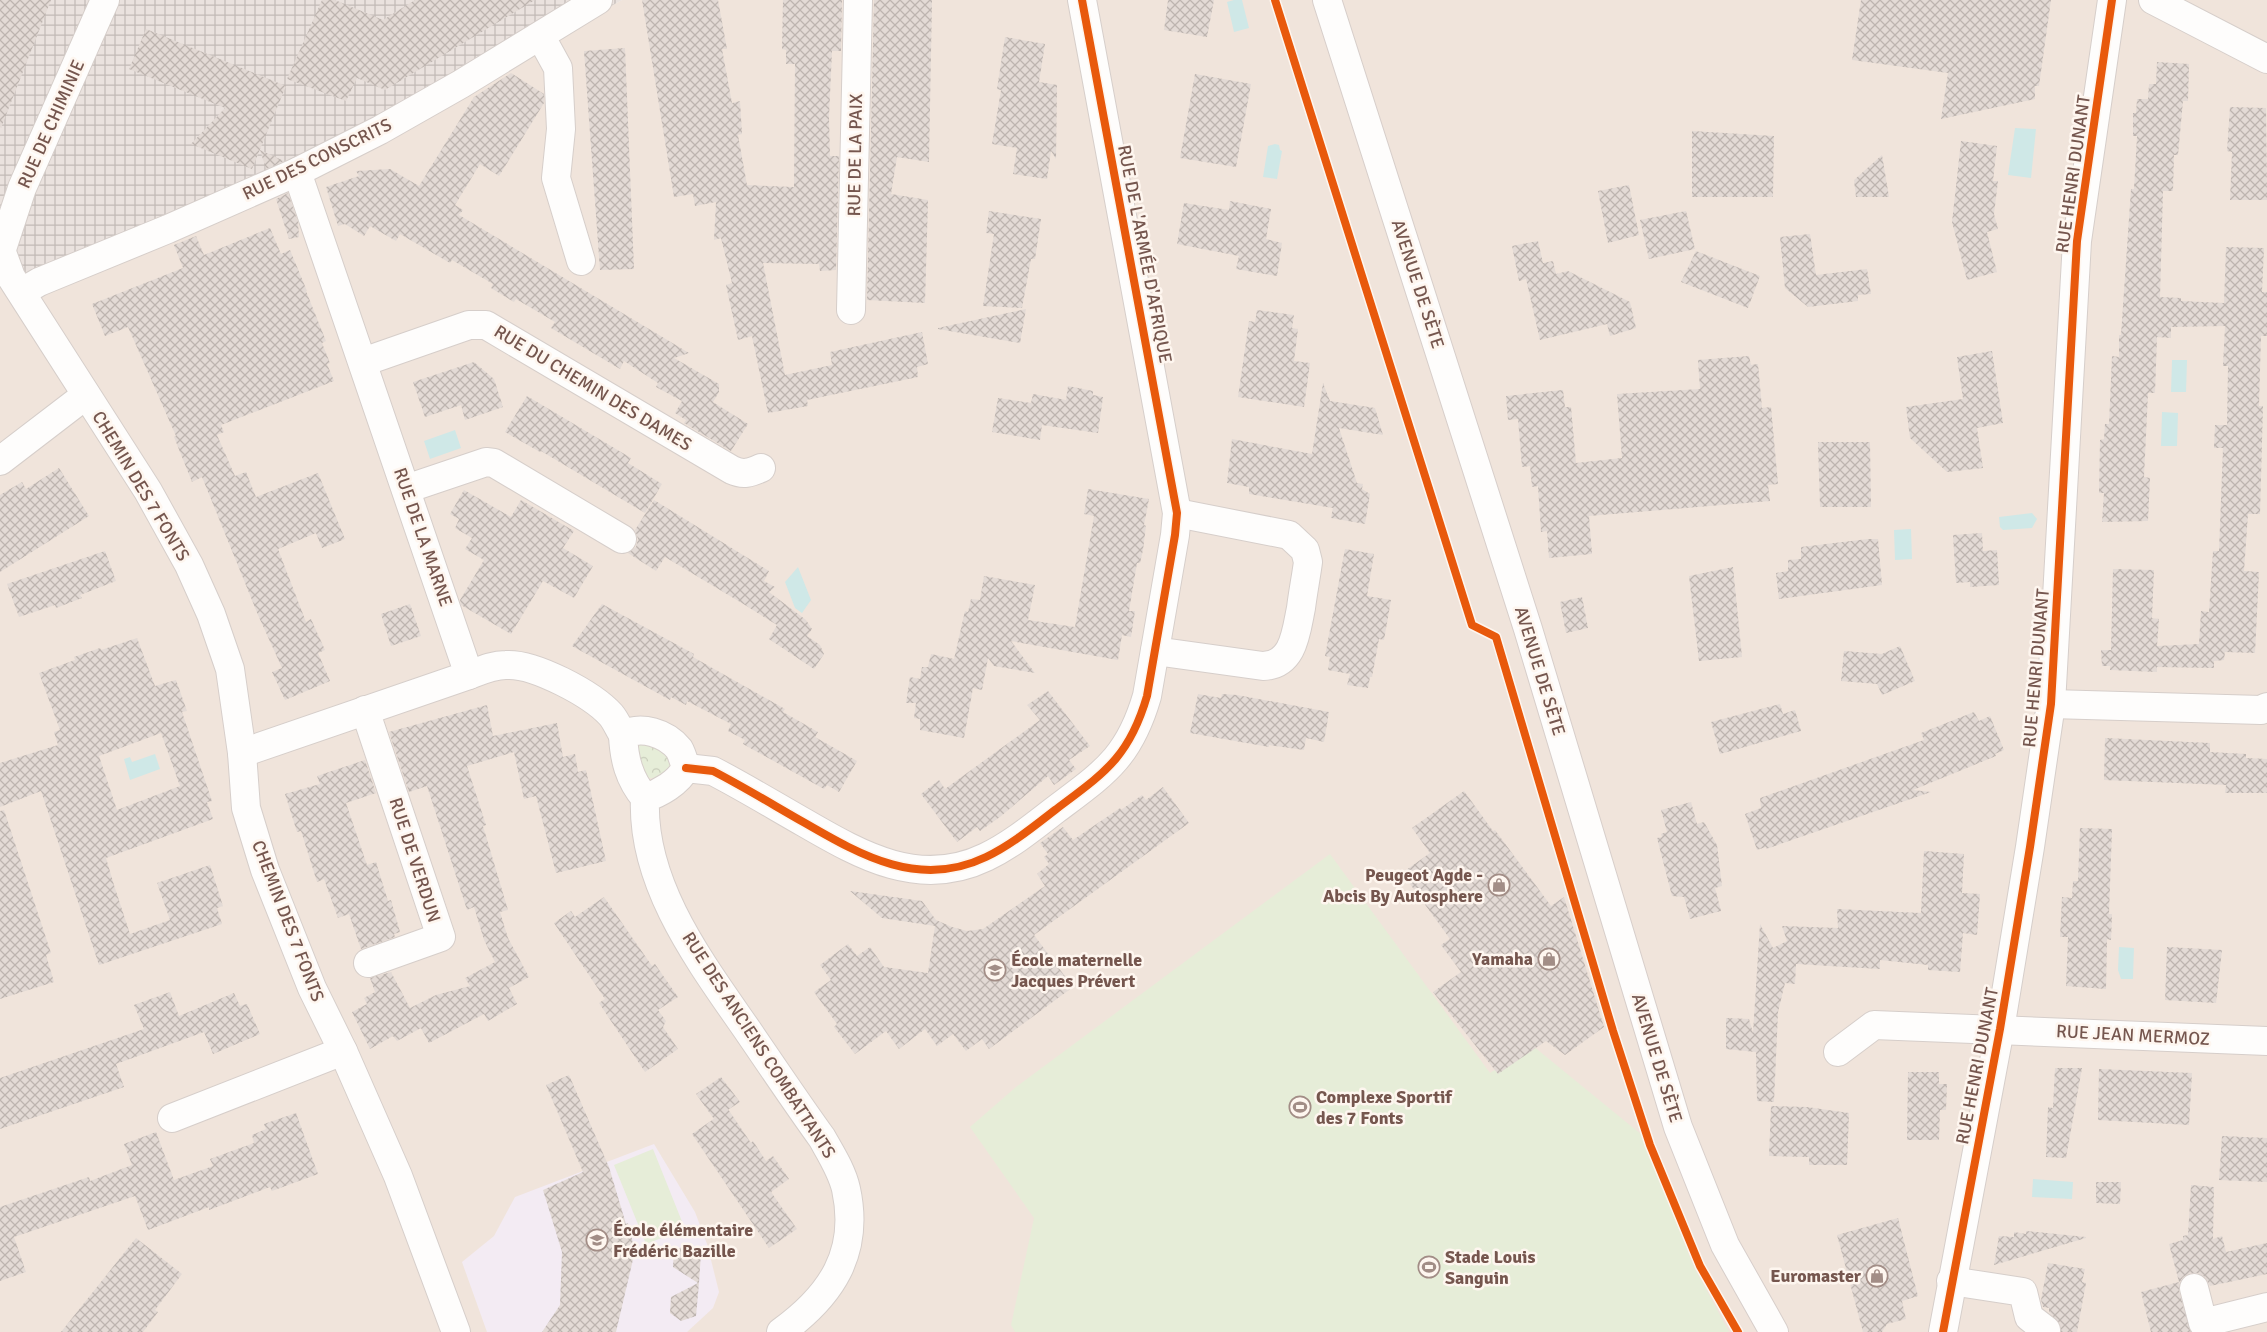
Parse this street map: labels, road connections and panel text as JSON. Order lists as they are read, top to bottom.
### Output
{
  "streets": {
    "street": [
      "RUE DE CHIMINIE",
      "RUE DE LA PAIX",
      "RUE DES CONSCRITS",
      "RUE HENRI DUNANT",
      "RUE DE L'ARMÉE D'AFRIQUE",
      "AVENUE DE SÈTE",
      "RUE DU CHEMIN DES DAMES",
      "CHEMIN DES 7 FONTS",
      "RUE DE LA MARNE",
      "RUE DE VERDUN",
      "RUE JEAN MERMOZ",
      "RUE DES ANCIENS COMBATTANTS"
    ]
  },
  "crossings": [
    ["RUE DE CHIMINIE", "CHEMIN DES 7 FONTS"],
    ["RUE DES CONSCRITS", "CHEMIN DES 7 FONTS"],
    ["RUE DES CONSCRITS", "RUE DE LA MARNE"],
    ["RUE HENRI DUNANT", "RUE JEAN MERMOZ"],
    ["RUE DU CHEMIN DES DAMES", "RUE DE LA MARNE"]
  ],
  "places": {
    "shop": ["Peugeot Agde - Abcis By Autosphere", "Yamaha", "Euromaster"],
    "school or university": ["École maternelle Jacques Prévert", "École élémentaire Frédéric Bazille"],
    "sports": ["Complexe Sportif des 7 Fonts", "Stade Louis Sanguin"]
  }
}
